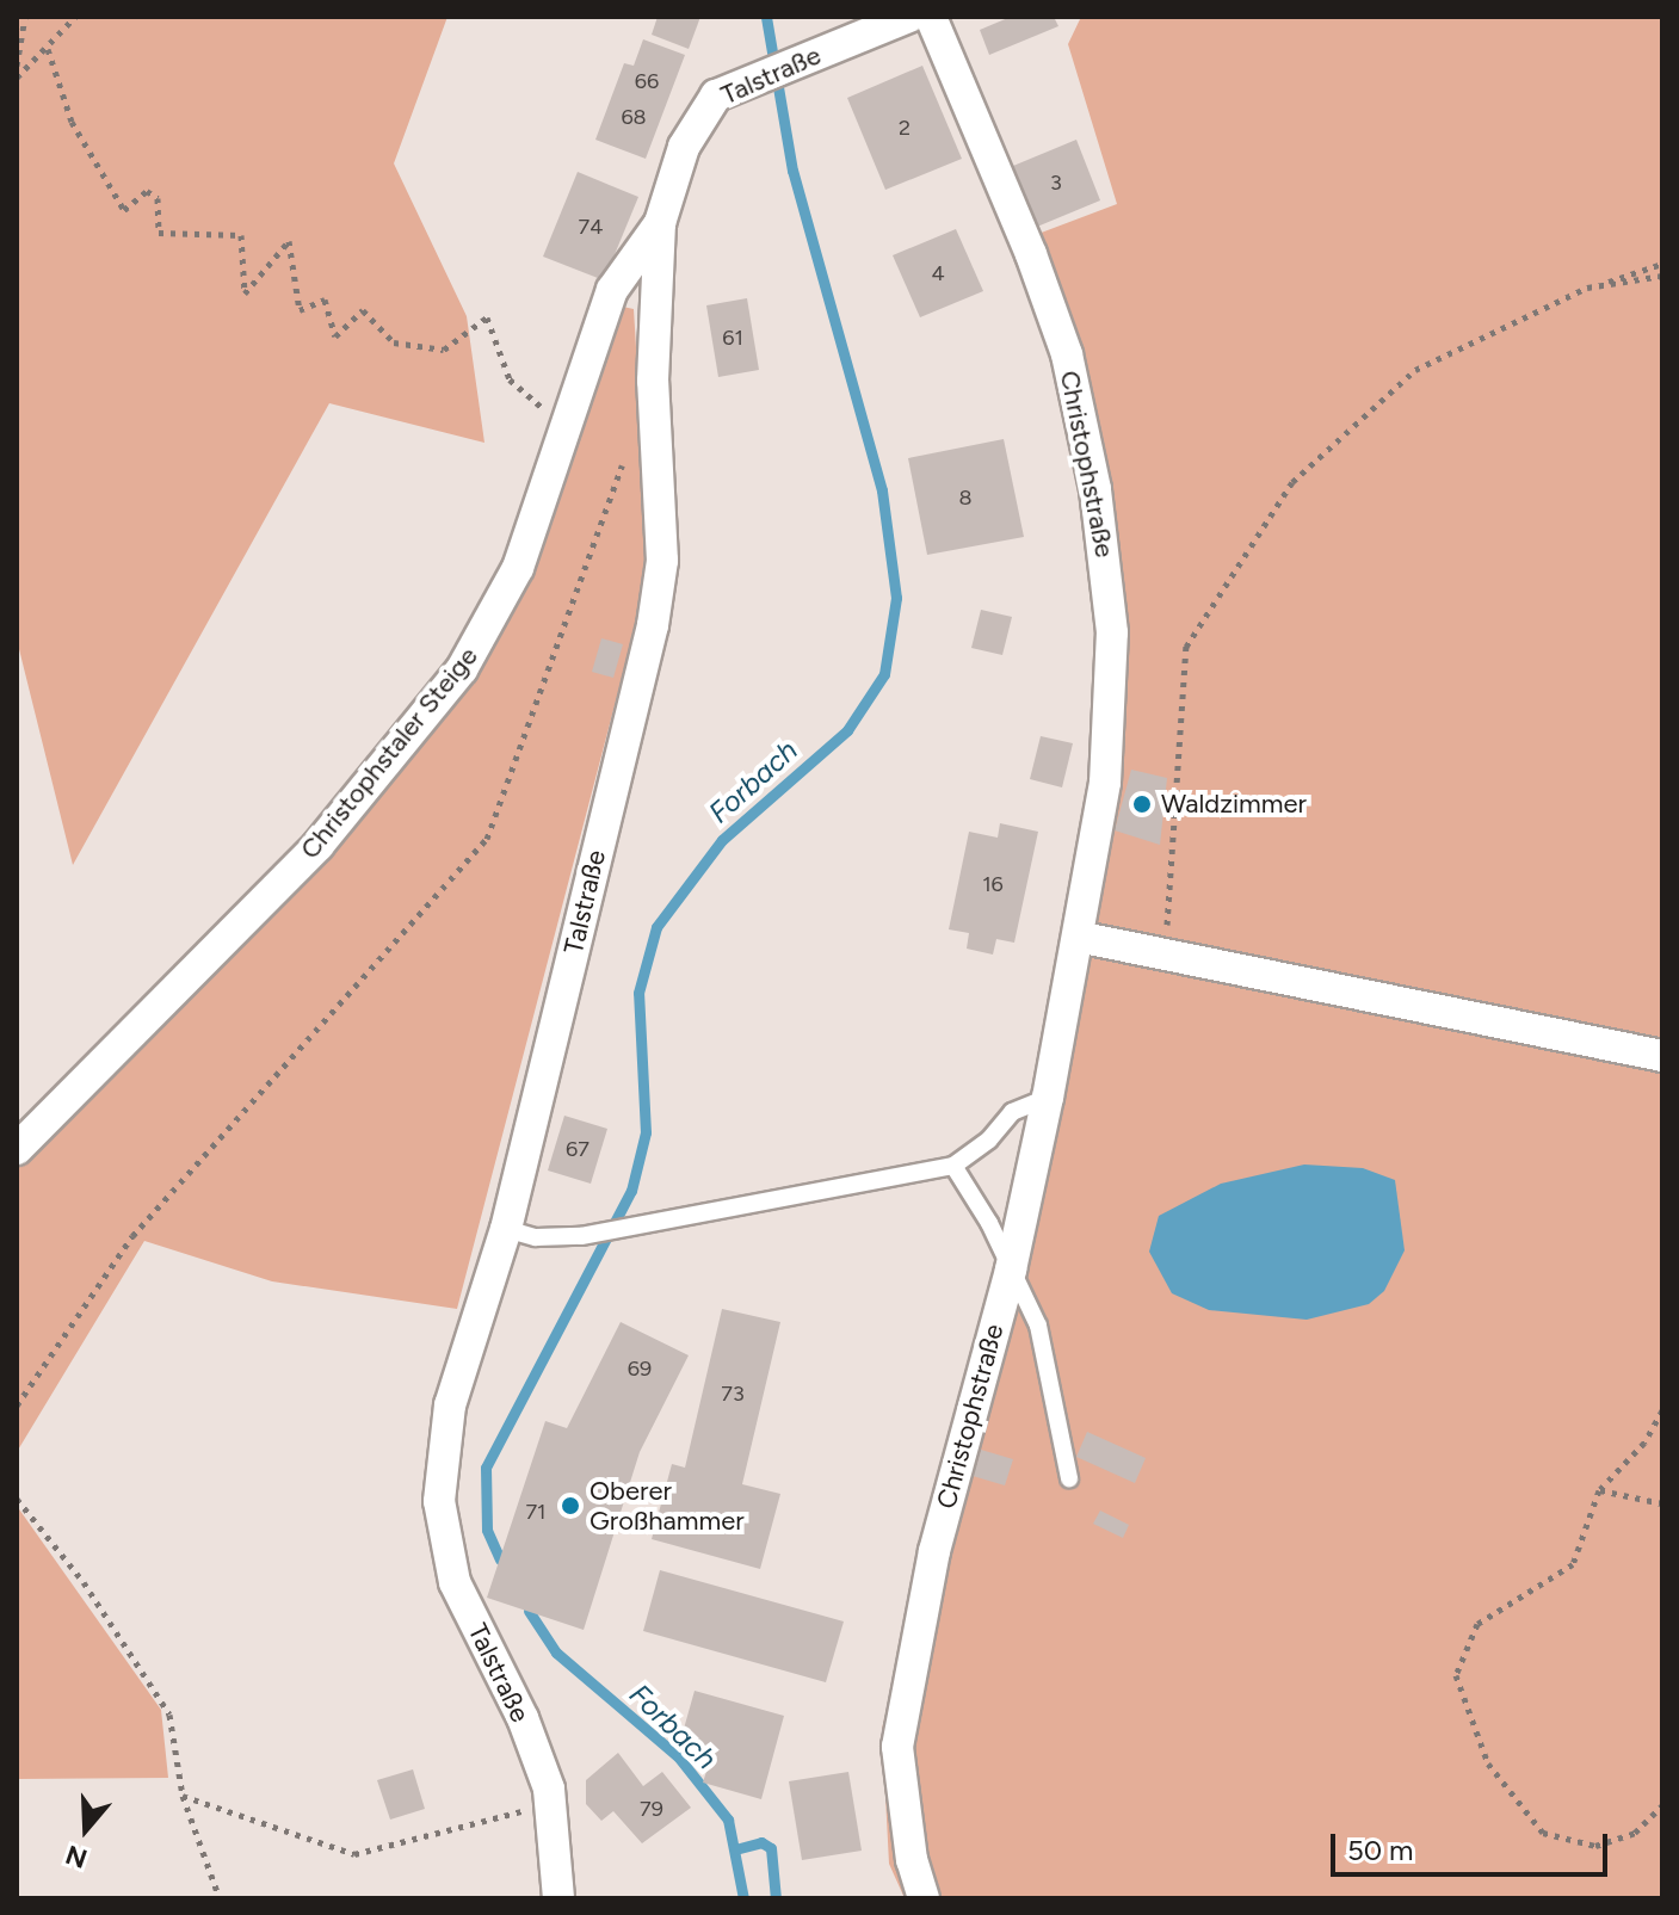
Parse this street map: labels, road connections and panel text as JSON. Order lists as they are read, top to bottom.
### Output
{
  "streets": {
    "street": ["Talstraße", "Christophstraße", "Christophstaler Steige"]
  },
  "crossings": [
    ["Talstraße", "Christophstaler Steige"]
  ],
  "water": ["Forbach"],
  "places": ["Waldzimmer", "Oberer Großhammer"],
  "house_numbers": [
    "66",
    "68",
    "2",
    "3",
    "74",
    "4",
    "61",
    "8",
    "16",
    "67",
    "69",
    "73",
    "71",
    "79"
  ],
  "scale_bar": "50 m",
  "north": "bottom"
}
